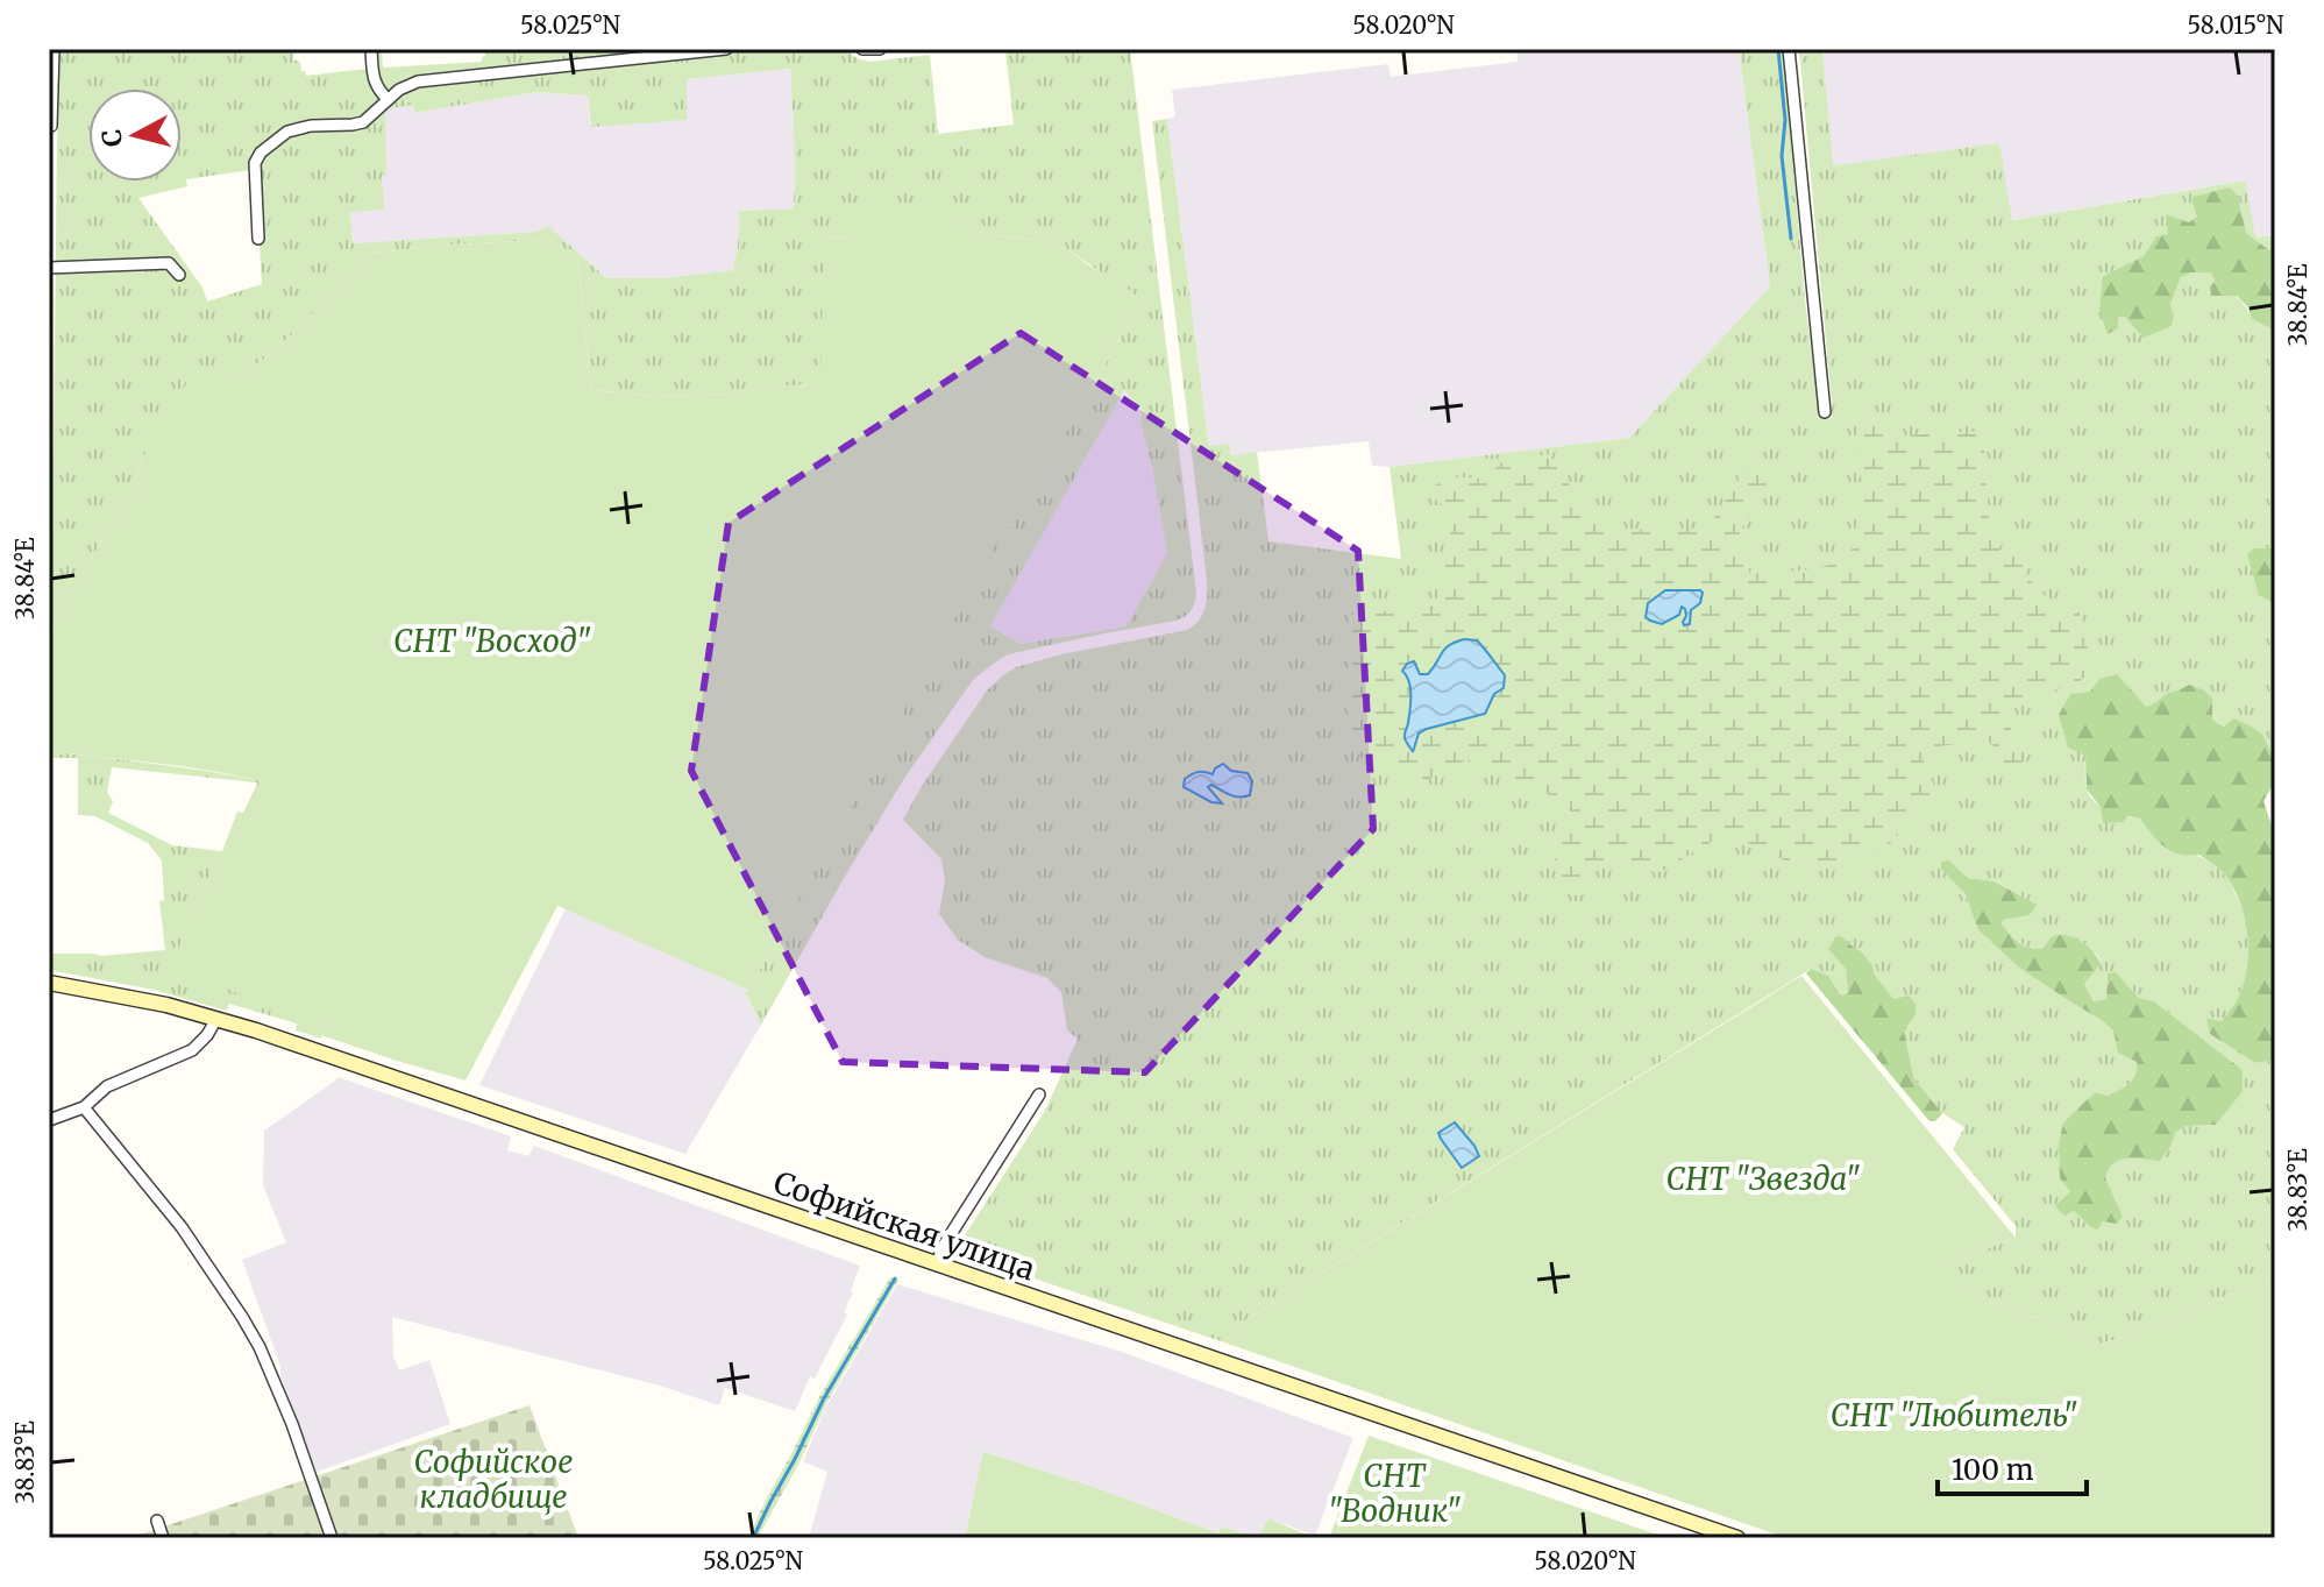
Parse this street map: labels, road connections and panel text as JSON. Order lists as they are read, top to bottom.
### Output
{
  "streets": {
    "main road": ["Софийская улица"]
  },
  "parks": [
    "СНТ \"Восход\"",
    "СНТ \"Звезда\"",
    "СНТ \"Любитель\"",
    "Софийское кладбище",
    "СНТ \"Водник\""
  ],
  "scale_bar": "100 m",
  "north": "left",
  "coordinates": [
    "58.025°N",
    "58.020°N",
    "58.015°N",
    "38.84°E",
    "38.83°E"
  ]
}
